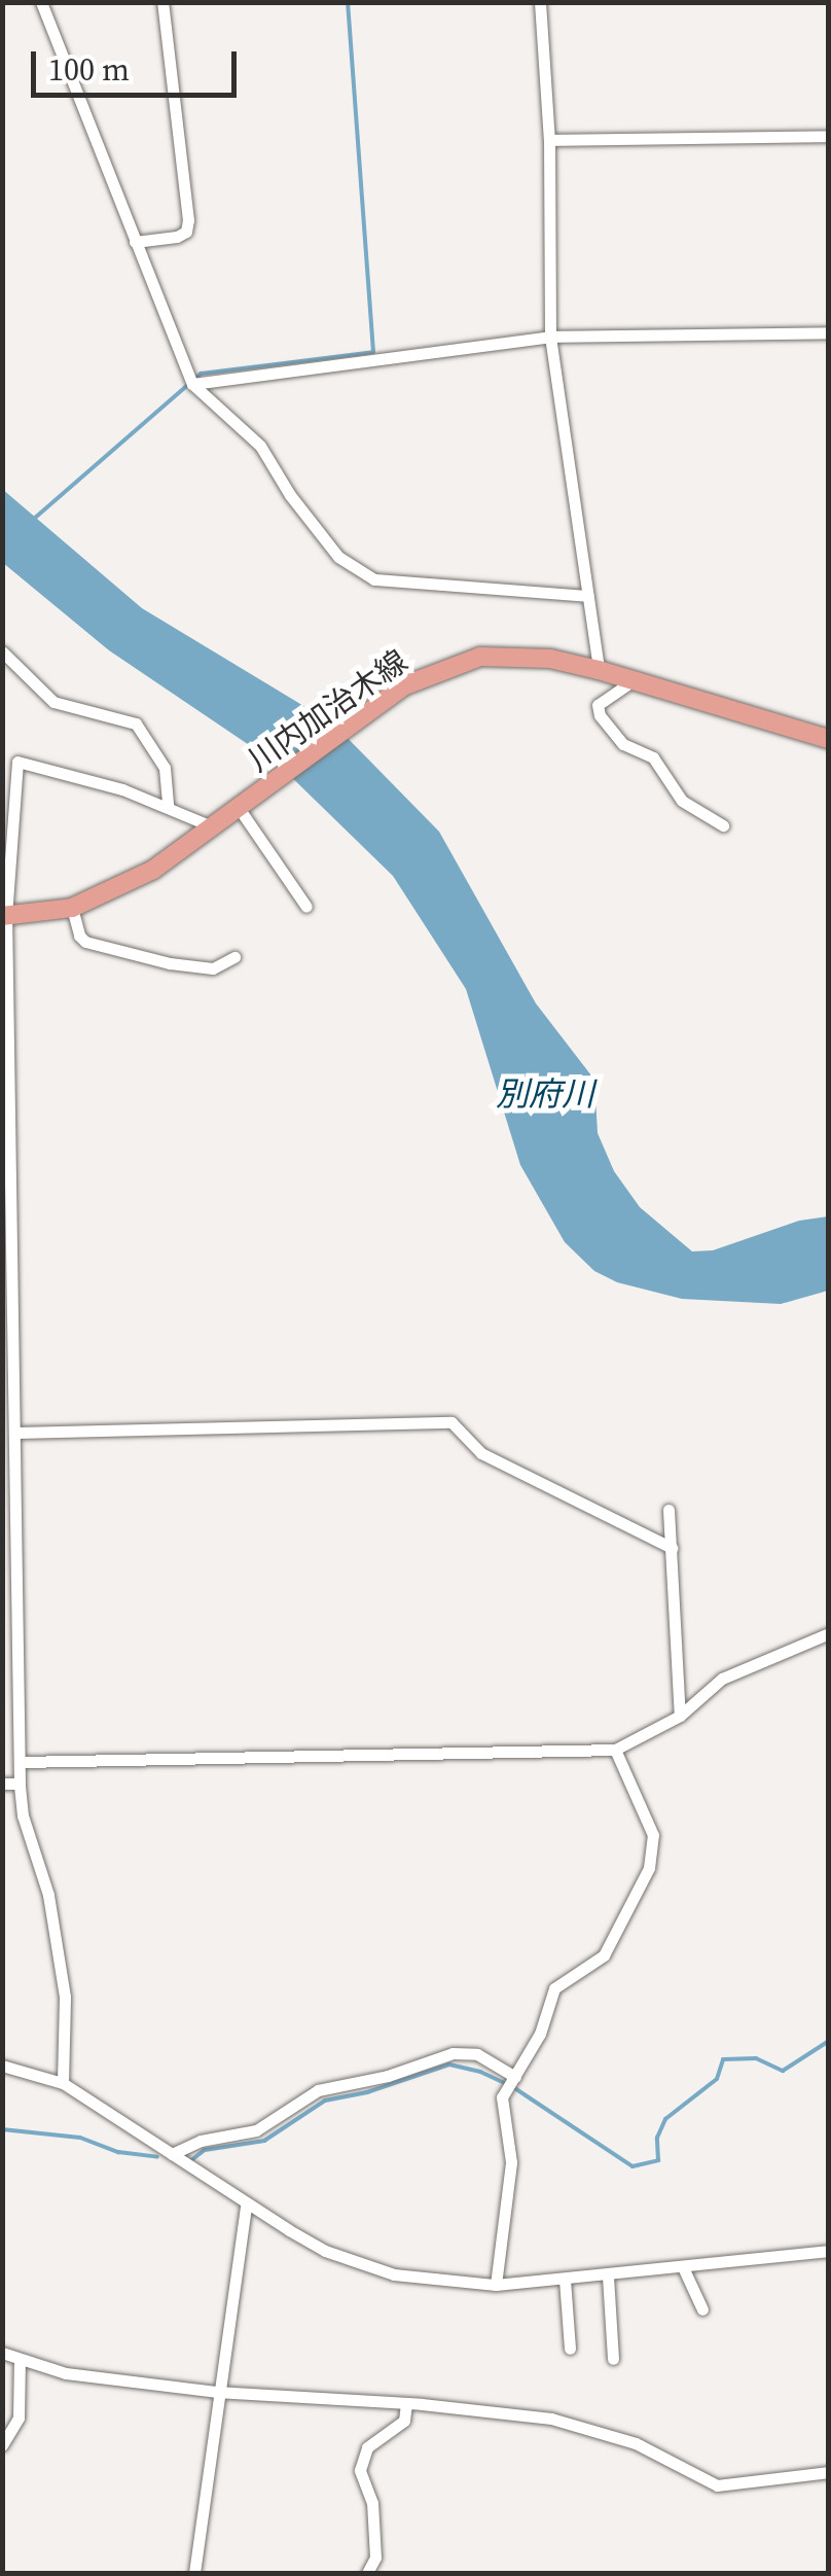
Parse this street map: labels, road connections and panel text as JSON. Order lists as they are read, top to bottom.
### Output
{
  "streets": {
    "main road": ["川内加治木線"]
  },
  "water": ["別府川"],
  "scale_bar": "100 m"
}
